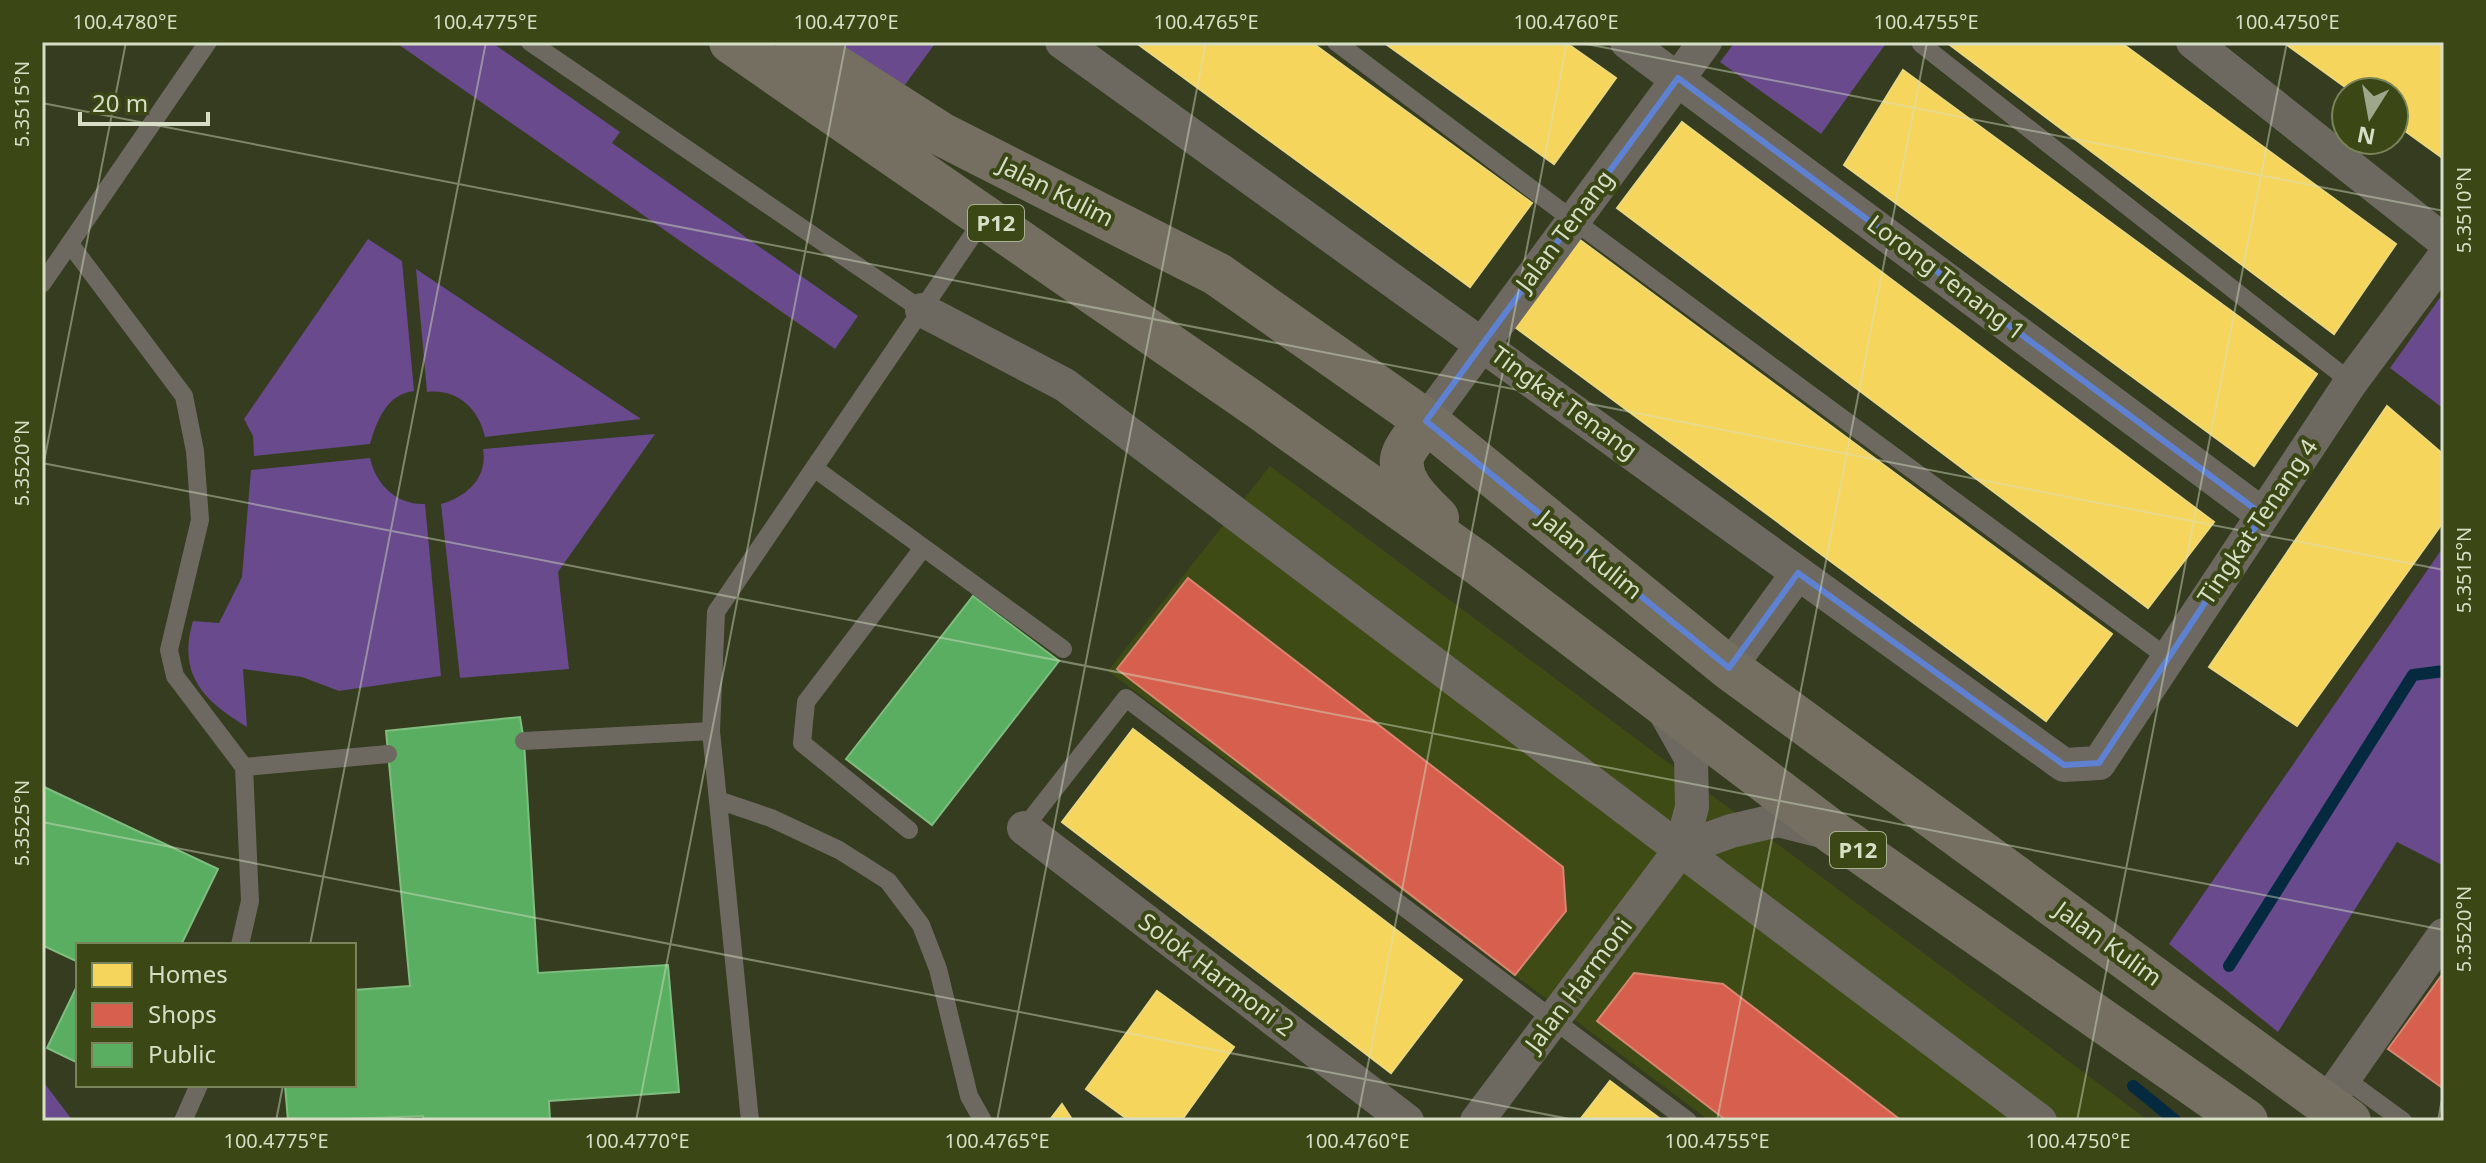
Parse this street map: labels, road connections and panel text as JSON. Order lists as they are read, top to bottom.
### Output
{
  "streets": {
    "main road": ["Jalan Kulim", "P12"],
    "street": [
      "Jalan Tenang",
      "Lorong Tenang 1",
      "Tingkat Tenang",
      "Tingkat Tenang 4",
      "Solok Harmoni 2",
      "Jalan Harmoni"
    ]
  },
  "crossings": [
    ["Jalan Kulim", "Jalan Tenang"],
    ["Jalan Tenang", "Lorong Tenang 1"],
    ["Jalan Tenang", "Tingkat Tenang"],
    ["Lorong Tenang 1", "Tingkat Tenang 4"],
    ["Tingkat Tenang", "Tingkat Tenang 4"]
  ],
  "legend": ["Homes", "Shops", "Public"],
  "scale_bar": "20 m",
  "north": "bottom",
  "coordinates": [
    "100.4780°E",
    "100.4775°E",
    "100.4770°E",
    "100.4765°E",
    "100.4760°E",
    "100.4755°E",
    "100.4750°E",
    "5.3515°N",
    "5.3510°N",
    "5.3520°N",
    "5.3525°N"
  ]
}
